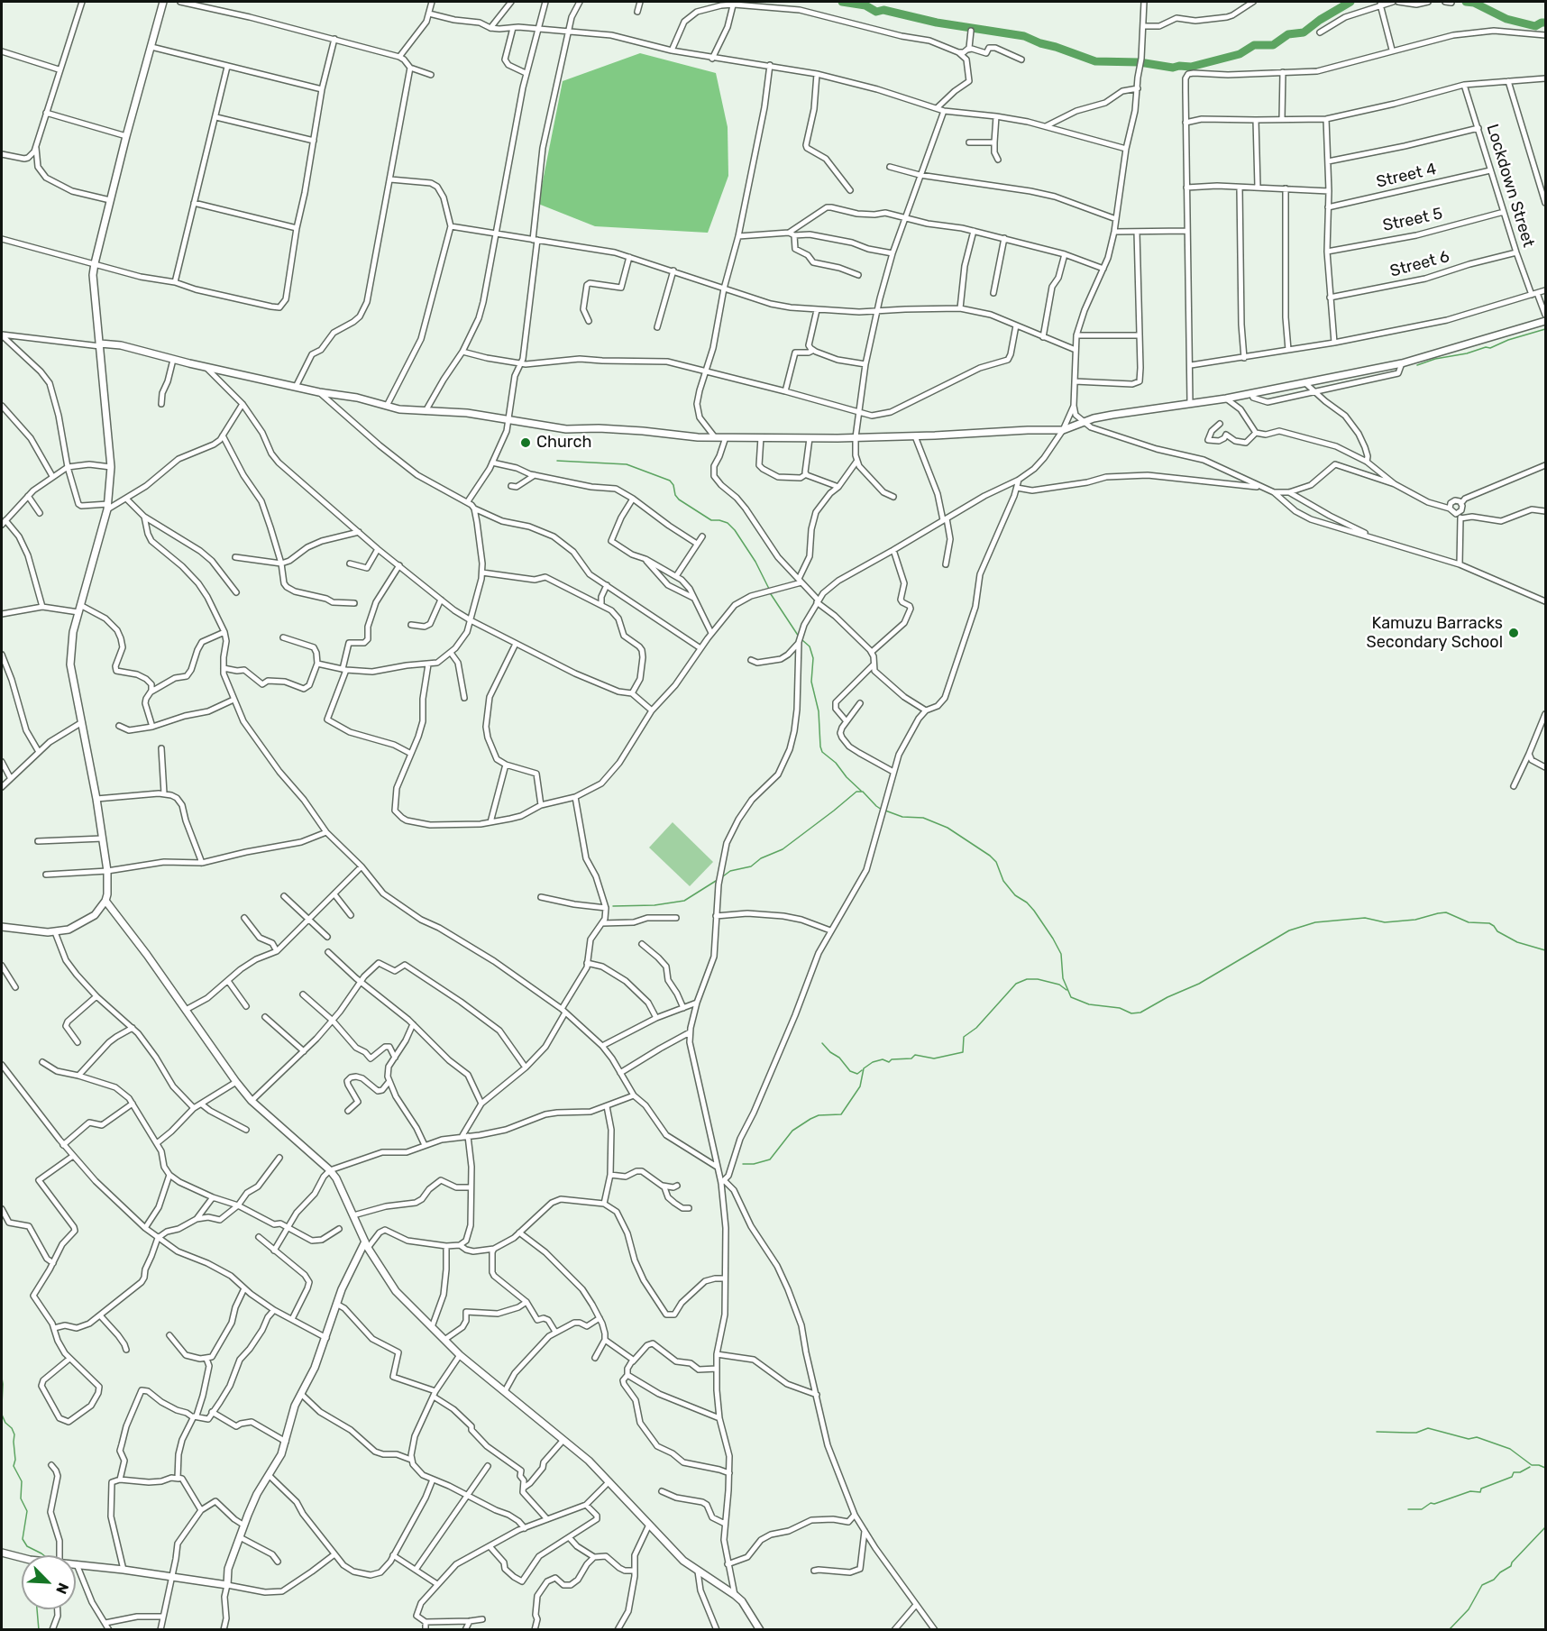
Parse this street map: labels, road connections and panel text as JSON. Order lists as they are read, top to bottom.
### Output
{
  "streets": {
    "street": [
      "Street 4",
      "Lockdown Street",
      "Street 5",
      "Street 6"
    ]
  },
  "crossings": [
    ["Street 4", "Lockdown Street"],
    ["Lockdown Street", "Street 5"],
    ["Lockdown Street", "Street 6"]
  ],
  "places": ["Church", "Kamuzu Barracks Secondary School"],
  "north": "bottom right"
}
